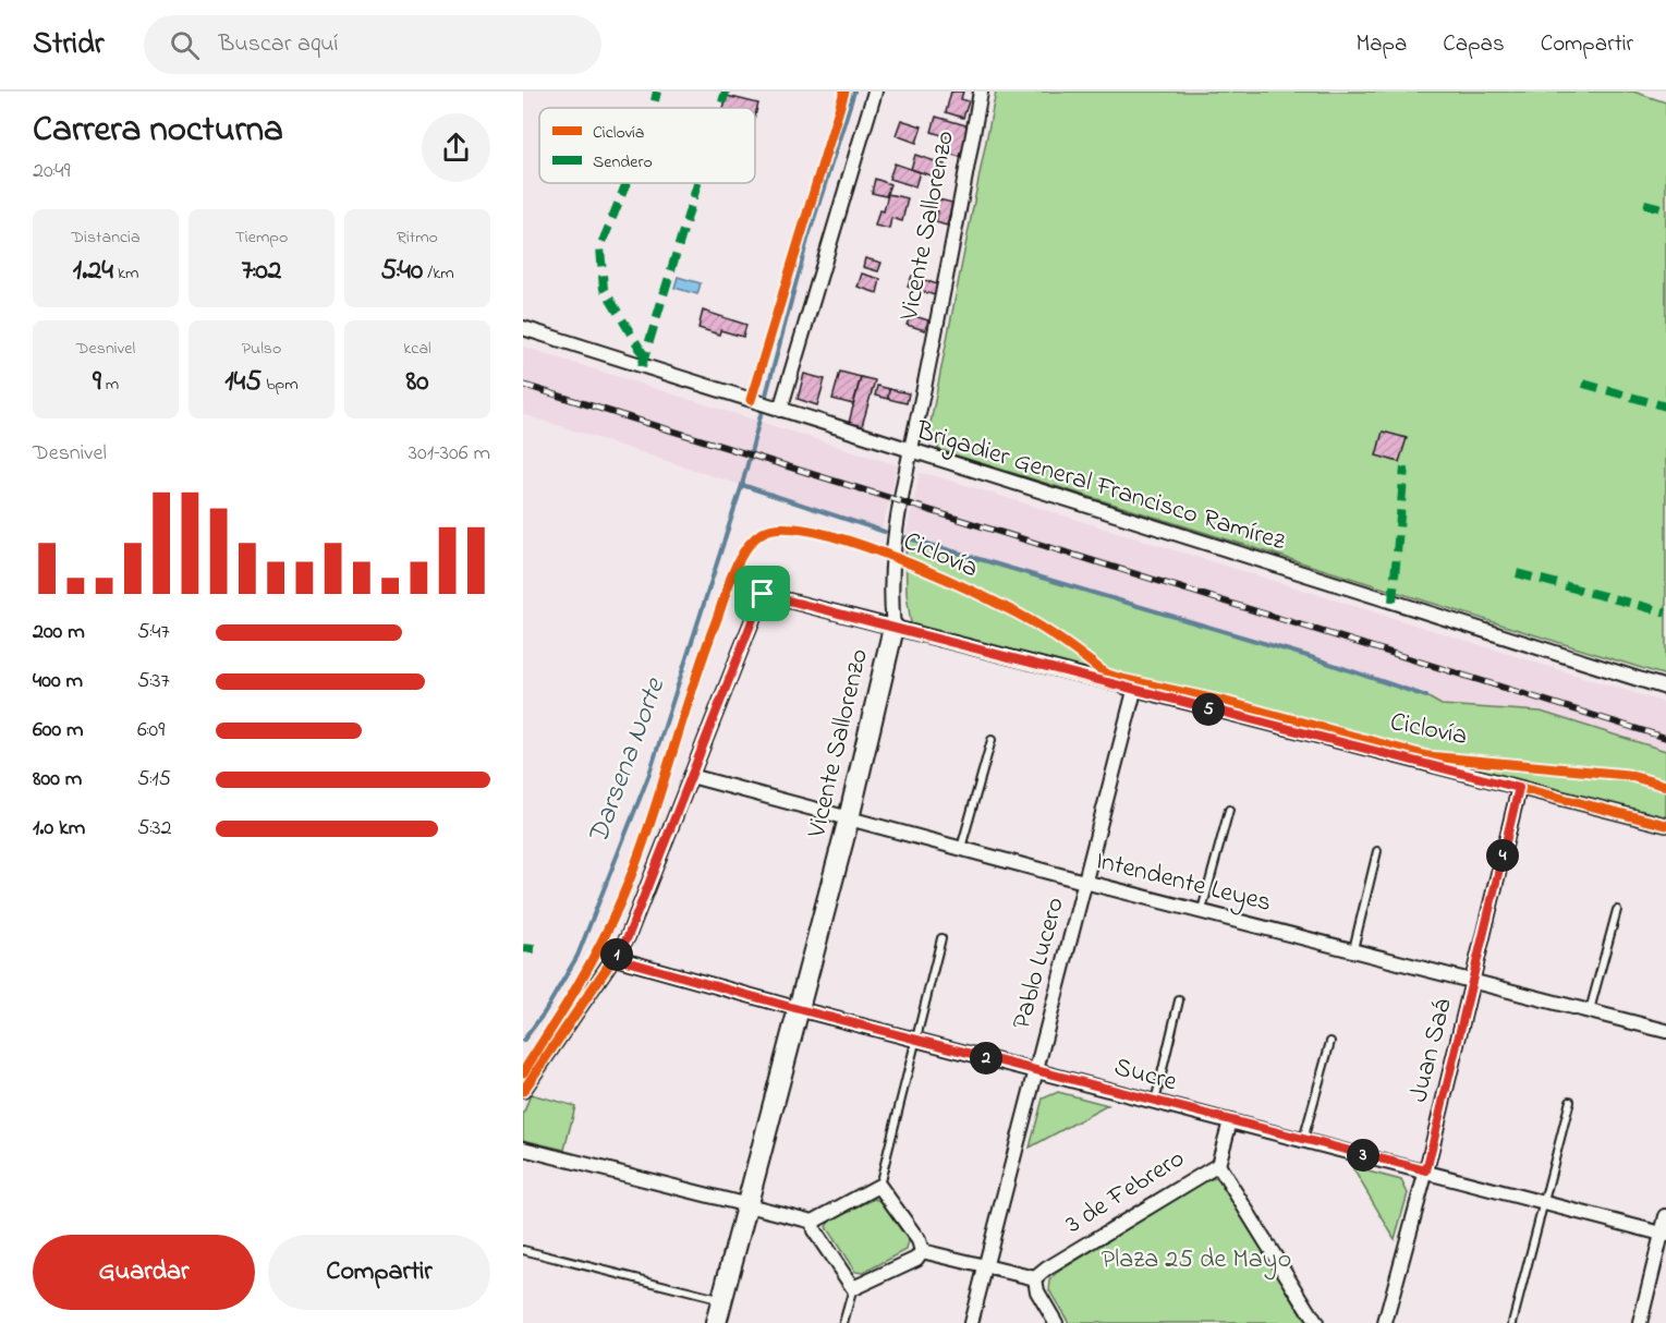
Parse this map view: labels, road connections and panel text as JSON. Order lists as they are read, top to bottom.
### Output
{
  "streets": {
    "street": [
      "Vicente Sallorenzo",
      "Brigadier General Francisco Ramírez",
      "Intendente Leyes",
      "Pablo Lucero",
      "Juan Saá",
      "Sucre",
      "3 de Febrero"
    ],
    "cycle path": ["Ciclovía"]
  },
  "crossings": [
    ["Vicente Sallorenzo", "Brigadier General Francisco Ramírez"],
    ["Vicente Sallorenzo", "Intendente Leyes"],
    ["Vicente Sallorenzo", "Sucre"],
    ["Intendente Leyes", "Pablo Lucero"],
    ["Intendente Leyes", "Juan Saá"],
    ["Pablo Lucero", "Sucre"],
    ["Juan Saá", "Sucre"]
  ],
  "water": ["Darsena Norte"],
  "parks": ["Plaza 25 de Mayo"],
  "legend": ["Ciclovía", "Sendero"],
  "page": {
    "header": "Stridr",
    "search": "Buscar aquí",
    "nav": ["Mapa", "Capas", "Compartir"],
    "heading": ["Carrera nocturna", "20:49"],
    "stats": [
      ["Distancia", "1.24 km"],
      ["Tiempo", "7:02"],
      ["Ritmo", "5:40 /km"],
      ["Desnivel", "9 m"],
      ["Pulso", "145 bpm"],
      ["kcal", "80"]
    ],
    "chart": ["Desnivel", "301–306 m"],
    "list": [
      {
        "name": "200 m",
        "note": "5:47"
      },
      {
        "name": "400 m",
        "note": "5:37"
      },
      {
        "name": "600 m",
        "note": "6:09"
      },
      {
        "name": "800 m",
        "note": "5:15"
      },
      {
        "name": "1.0 km",
        "note": "5:32"
      }
    ],
    "pins": [
      "5",
      "4",
      "1",
      "2",
      "3"
    ],
    "buttons": ["Guardar", "Compartir"]
  }
}
